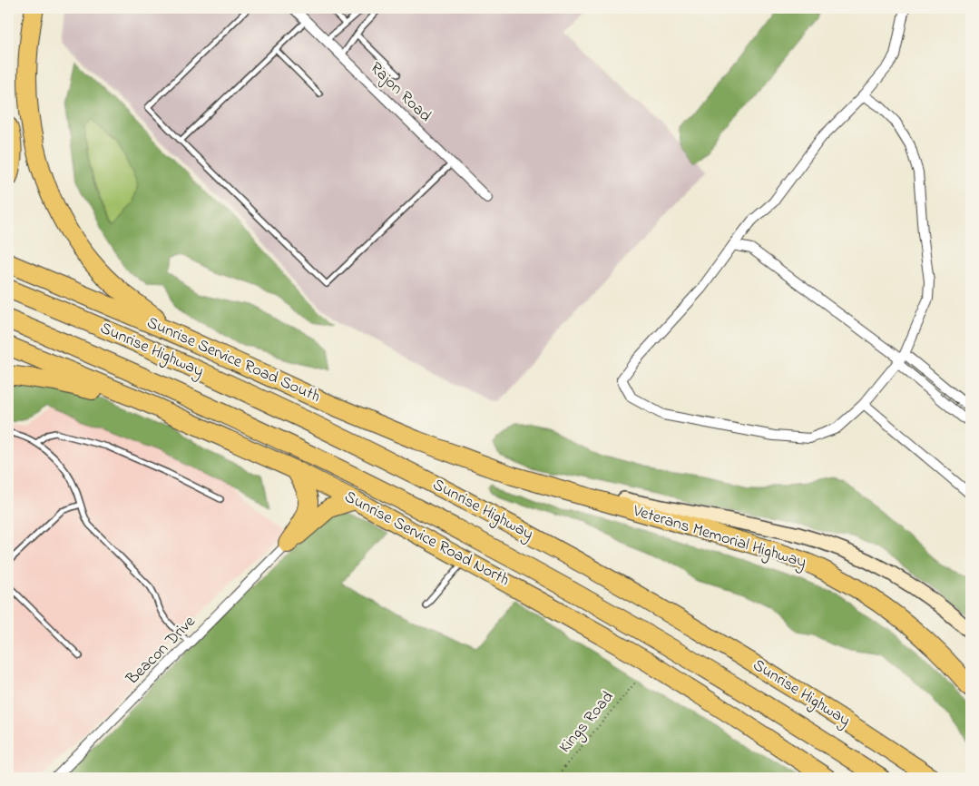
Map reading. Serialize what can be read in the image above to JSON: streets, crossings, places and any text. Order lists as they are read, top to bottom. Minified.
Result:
{"streets":{"highway":["Sunrise Highway","Sunrise Service Road South","Veterans Memorial Highway","Sunrise Service Road North"],"street":["Rajon Road","Beacon Drive"],"path":["Kings Road"]},"crossings":[["Sunrise Service Road South","Veterans Memorial Highway"]]}
